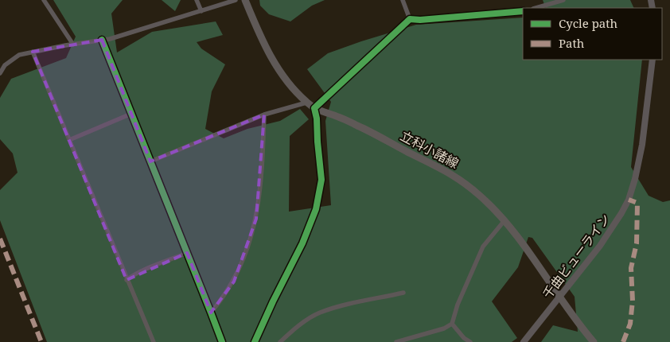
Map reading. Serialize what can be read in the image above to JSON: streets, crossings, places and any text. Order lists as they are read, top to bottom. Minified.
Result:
{"streets":{"main road":["立科小諸線"],"street":["千曲ビューライン"]},"crossings":[["立科小諸線","千曲ビューライン"]],"legend":["Cycle path","Path"]}
